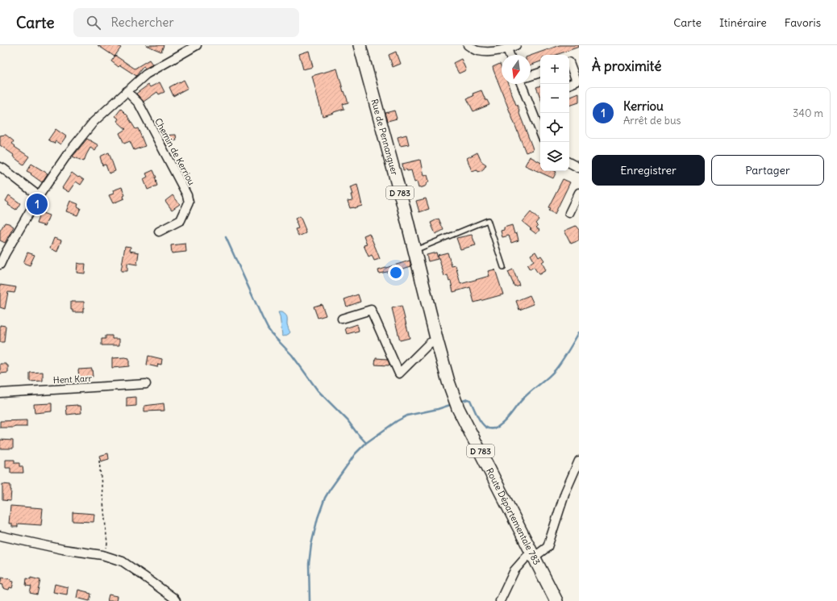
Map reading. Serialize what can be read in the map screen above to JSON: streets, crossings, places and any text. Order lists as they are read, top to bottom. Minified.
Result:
{"streets":{"main road":["Rue de Pennanguer","D 783","Route Départementale 783"],"street":["Chemin de Kerriou","Hent Karr"]},"crossings":[["Rue de Pennanguer","Route Départementale 783"]],"north":"bottom","page":{"header":"Carte","search":"Rechercher","nav":["Carte","Itinéraire","Favoris"],"heading":"À proximité","map_buttons":["+","−"],"list":[{"mark":"1","name":"Kerriou","note":"Arrêt de bus","value":"340 m"}],"buttons":["Enregistrer","Partager"],"pins":"1"}}
